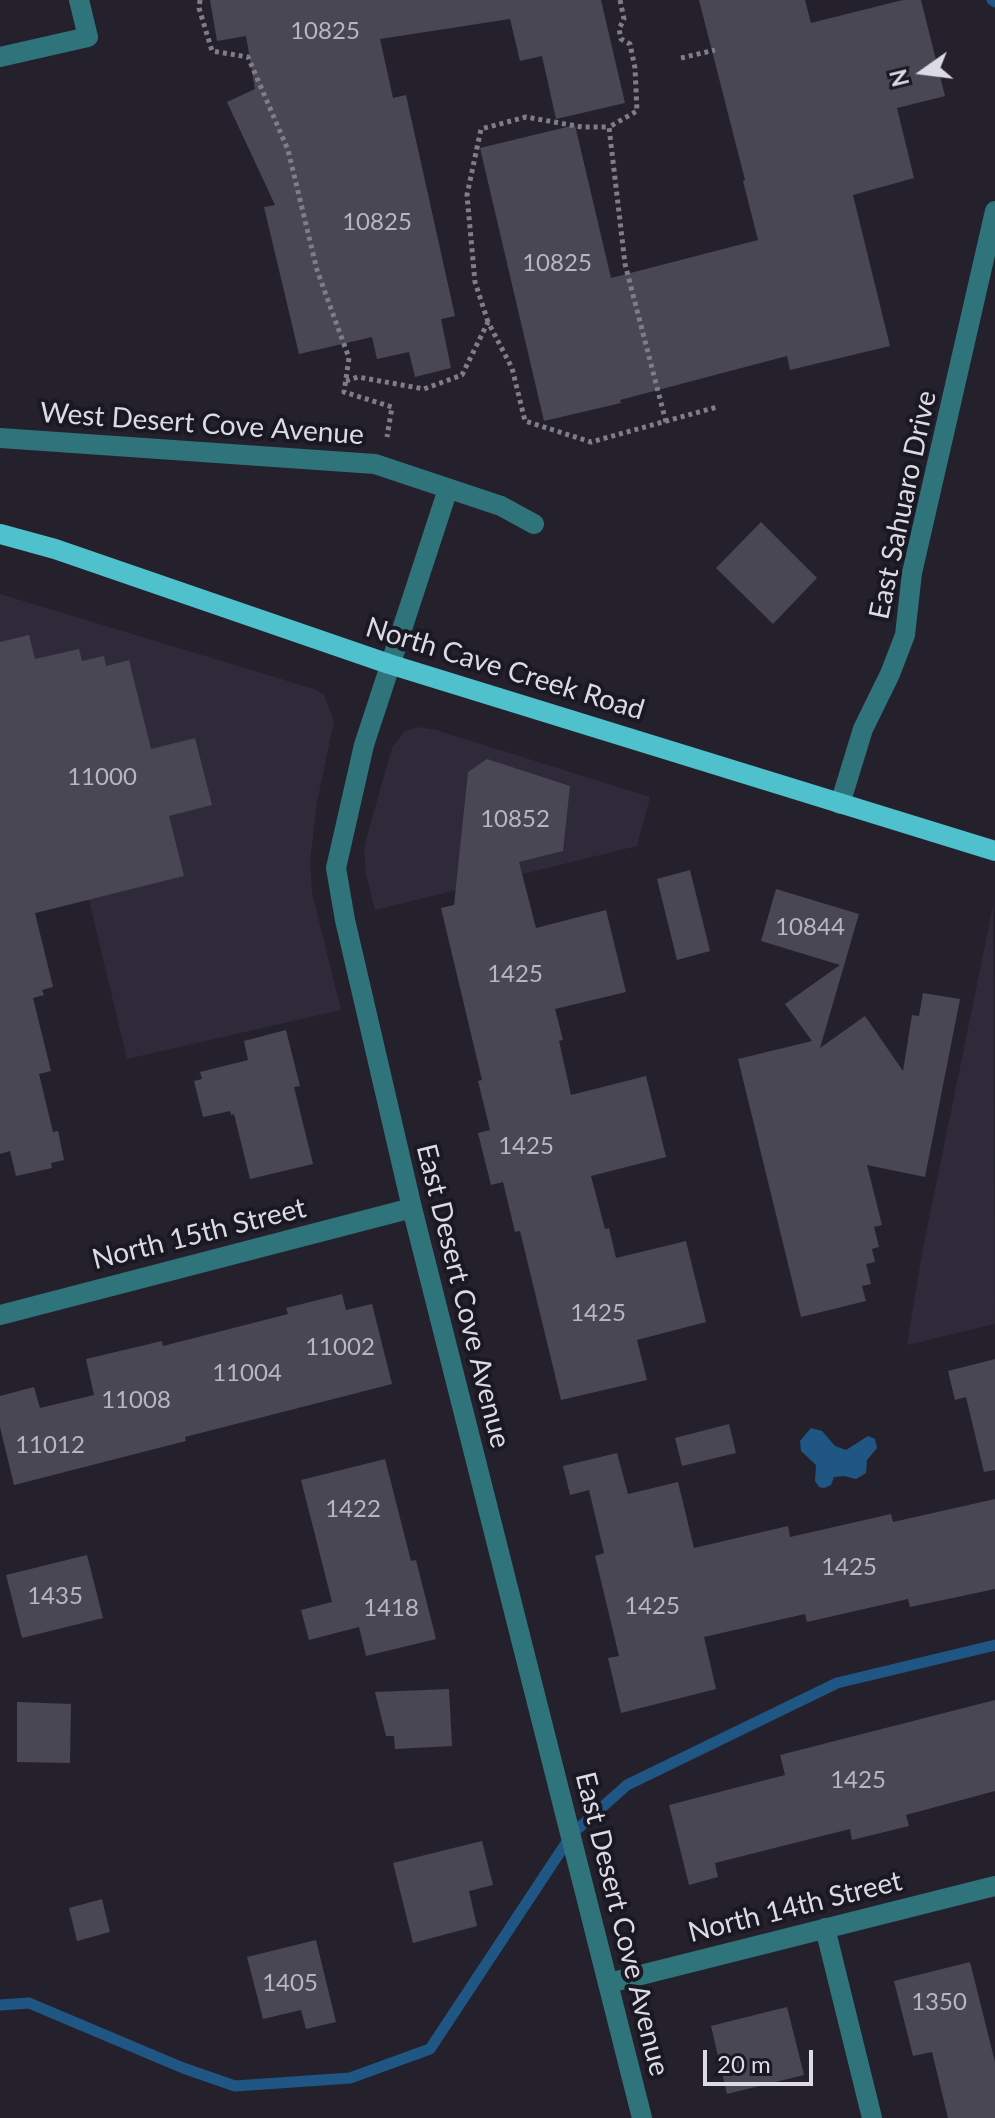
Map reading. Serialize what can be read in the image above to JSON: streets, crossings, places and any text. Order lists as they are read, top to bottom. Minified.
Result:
{"streets":{"main road":["North Cave Creek Road"],"street":["West Desert Cove Avenue","East Sahuaro Drive","North 15th Street","East Desert Cove Avenue","North 14th Street"]},"crossings":[["West Desert Cove Avenue","East Desert Cove Avenue"],["East Sahuaro Drive","North Cave Creek Road"],["North Cave Creek Road","East Desert Cove Avenue"],["North 15th Street","East Desert Cove Avenue"],["East Desert Cove Avenue","North 14th Street"]],"house_numbers":["10825","10825","10825","11000","10852","10844","1425","1425","1425","11002","11004","11008","11012","1422","1425","1435","1425","1418","1425","1405","1350"],"scale_bar":"20 m","north":"left"}
